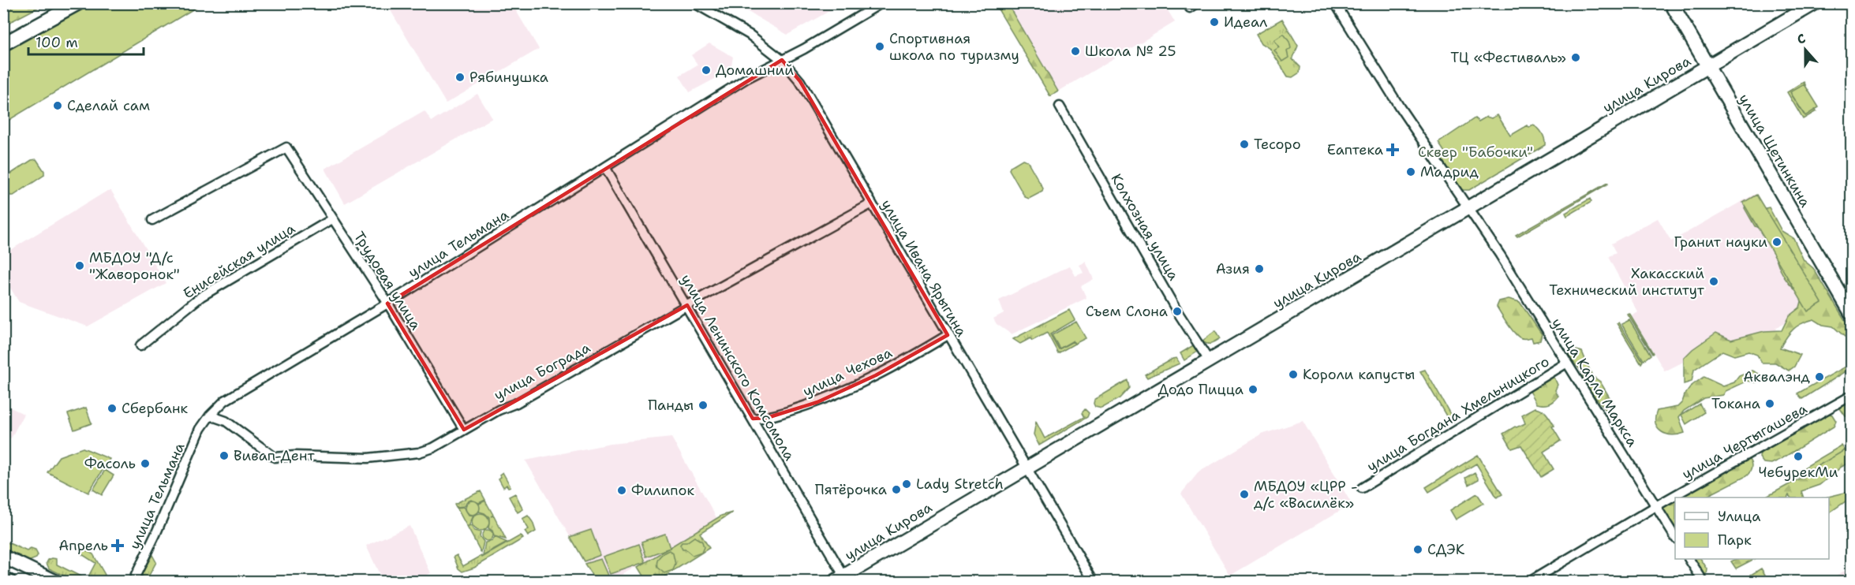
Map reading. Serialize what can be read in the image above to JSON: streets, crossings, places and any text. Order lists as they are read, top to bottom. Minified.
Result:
{"streets":{"main road":["улица Кирова","улица Щетинкина"],"street":["Колхозная улица","улица Тельмана","Енисейская улица","улица Ивана Ярыгина","Трудовая улица","улица Ленинского Комсомола","улица Бограда","улица Чехова","улица Карла Маркса","улица Богдана Хмельницкого","улица Чертыгашева"]},"crossings":[["улица Кирова","улица Щетинкина"],["улица Кирова","Колхозная улица"],["улица Кирова","улица Ивана Ярыгина"],["улица Кирова","улица Ленинского Комсомола"],["улица Кирова","улица Карла Маркса"],["улица Тельмана","улица Ивана Ярыгина"],["улица Тельмана","Трудовая улица"],["улица Тельмана","улица Ленинского Комсомола"],["улица Тельмана","улица Бограда"],["Енисейская улица","Трудовая улица"],["улица Ивана Ярыгина","улица Бограда"],["улица Ивана Ярыгина","улица Чехова"],["Трудовая улица","улица Бограда"],["улица Ленинского Комсомола","улица Бограда"],["улица Ленинского Комсомола","улица Чехова"],["улица Карла Маркса","улица Богдана Хмельницкого"],["улица Карла Маркса","улица Чертыгашева"]],"parks":["Сквер \"Бабочки\""],"places":{"other":["Идеал","Спортивная школа по туризму","Школа № 25","ТЦ «Фестиваль»","Домашний","Рябинушка","Сделай сам","Тесоро","Мадрид","Гранит науки","МБДОУ \"Д/с \"Жаворонок\"","Азия","Хакасский Технический институт","Съем Слона","Короли капусты","Аквалэнд","Додо Пицца","Токана","Панды","Сбербанк","Вивап-Дент","ЧебурекМи","Фасоль","Lady Stretch","Пятёрочка","Филипок","МБДОУ «ЦРР - д/с «Василёк»","СДЭК"],"health":["Еаптека","Апрель"]},"legend":["Улица","Парк"],"scale_bar":"100 m","north":"top"}
